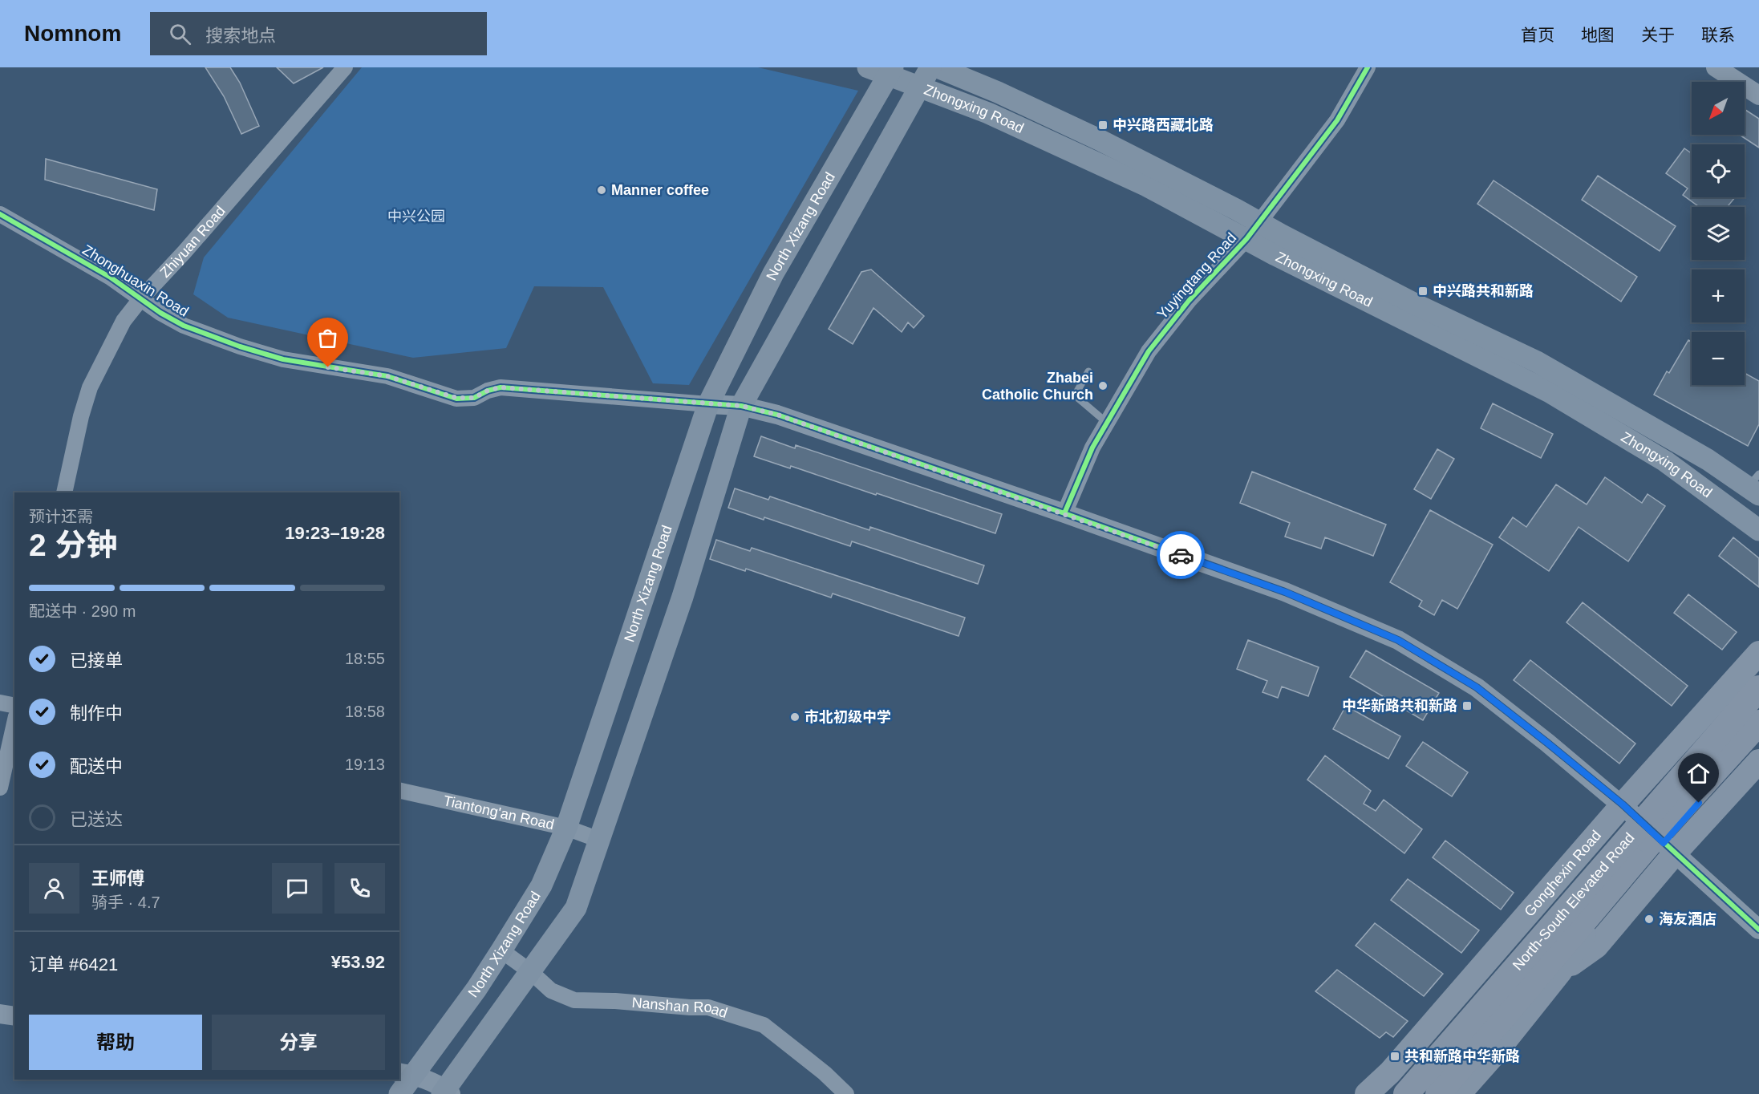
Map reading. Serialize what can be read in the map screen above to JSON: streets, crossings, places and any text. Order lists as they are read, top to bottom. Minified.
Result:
{"streets":{"highway":["North-South Elevated Road"],"main road":["Zhongxing Road","North Xizang Road","Gonghexin Road"],"street":["Zhiyuan Road","Yuyingtang Road","Zhonghuaxin Road","Tiantong'an Road","Nanshan Road"]},"crossings":[["Zhongxing Road","North Xizang Road"],["Zhongxing Road","Yuyingtang Road"],["North Xizang Road","Zhonghuaxin Road"],["North Xizang Road","Tiantong'an Road"],["North Xizang Road","Nanshan Road"],["Zhiyuan Road","Zhonghuaxin Road"],["Yuyingtang Road","Zhonghuaxin Road"],["Zhonghuaxin Road","Gonghexin Road"],["Zhonghuaxin Road","North-South Elevated Road"]],"parks":["中兴公园"],"places":{"transit":["中兴路西藏北路","中兴路共和新路","中华新路共和新路","共和新路中华新路"],"other":["Manner coffee","Zhabei Catholic Church","市北初级中学","海友酒店"]},"north":"bottom left","page":{"header":"Nomnom","search":"搜索地点","nav":["首页","地图","关于","联系"],"map_buttons":["+","−"],"heading":["2 分钟","预计还需","19:23–19:28"],"panel":["王师傅","骑手 · 4.7","订单 #6421","¥53.92"],"bar":"配送中 · 290 m","list":[["已接单","18:55"],["制作中","18:58"],["配送中","19:13"],"已送达"],"buttons":["帮助","分享"]}}
